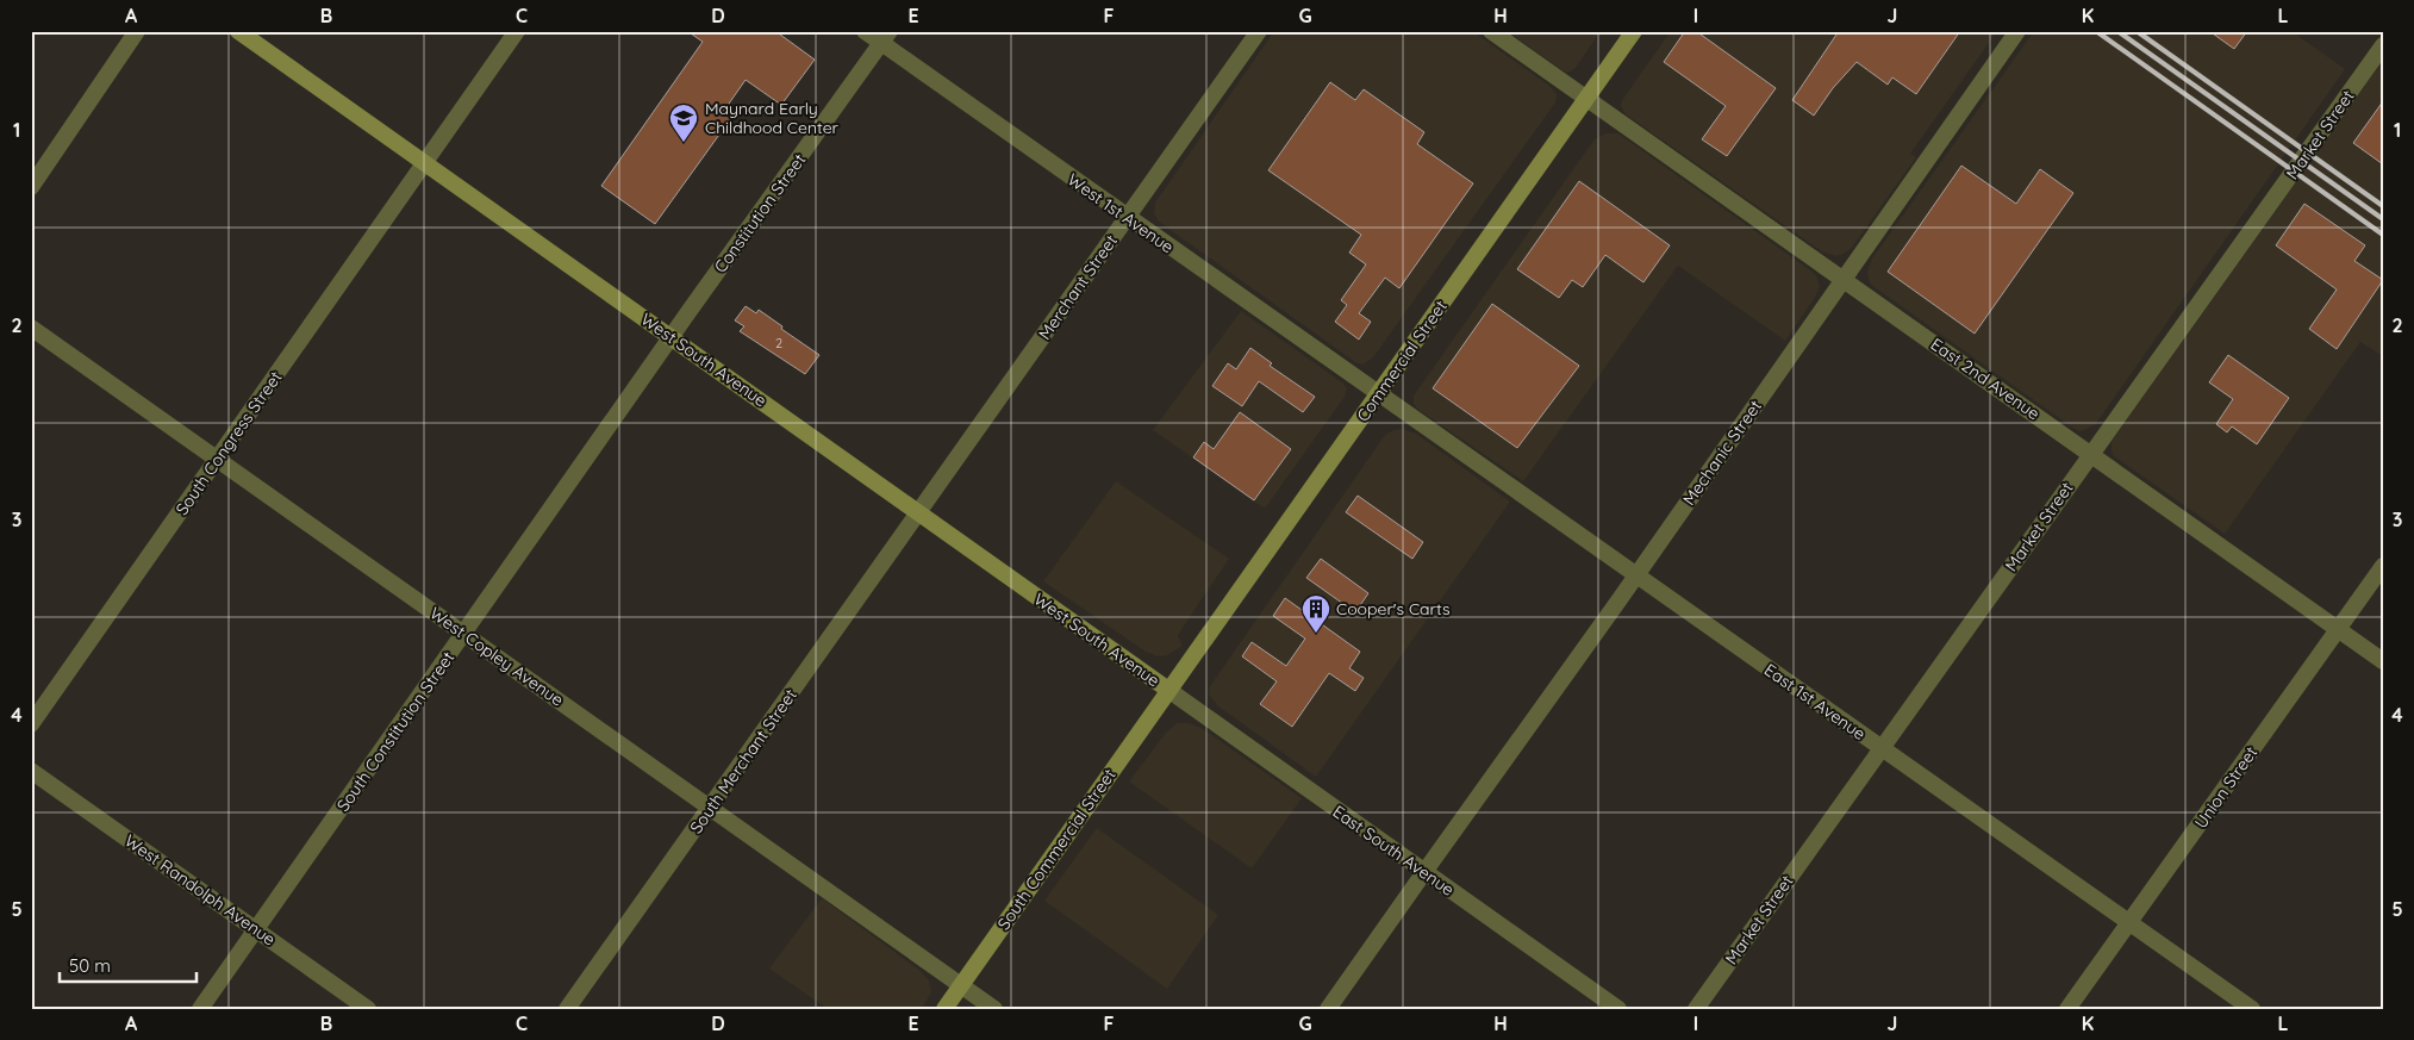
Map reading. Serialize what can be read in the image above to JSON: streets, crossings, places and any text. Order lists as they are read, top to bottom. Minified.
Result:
{"streets":{"main road":["West South Avenue","Commercial Street","South Commercial Street"],"street":["Market Street","Constitution Street","West 1st Avenue","Merchant Street","East 2nd Avenue","South Congress Street","Mechanic Street","West Copley Avenue","East 1st Avenue","South Constitution Street","South Merchant Street","Union Street","East South Avenue","West Randolph Avenue"]},"crossings":[["Market Street","East 2nd Avenue"],["Market Street","East 1st Avenue"],["Constitution Street","West 1st Avenue"],["Constitution Street","West South Avenue"],["Constitution Street","South Constitution Street"],["West 1st Avenue","Merchant Street"],["West 1st Avenue","Commercial Street"],["West 1st Avenue","East 1st Avenue"],["Merchant Street","West South Avenue"],["Merchant Street","South Merchant Street"],["West South Avenue","Commercial Street"],["West South Avenue","South Congress Street"],["West South Avenue","South Constitution Street"],["West South Avenue","South Merchant Street"],["West South Avenue","South Commercial Street"],["West South Avenue","East South Avenue"],["Commercial Street","East 2nd Avenue"],["Commercial Street","East 1st Avenue"],["Commercial Street","South Commercial Street"],["Commercial Street","East South Avenue"],["East 2nd Avenue","Mechanic Street"],["East 2nd Avenue","Union Street"],["South Congress Street","West Copley Avenue"],["Mechanic Street","East 1st Avenue"],["Mechanic Street","East South Avenue"],["West Copley Avenue","South Constitution Street"],["West Copley Avenue","South Merchant Street"],["West Copley Avenue","South Commercial Street"],["East 1st Avenue","Union Street"],["South Constitution Street","West Randolph Avenue"],["South Commercial Street","East South Avenue"]],"places":{"school or university":["Maynard Early Childhood Center"],"building":["Cooper's Carts"]},"house_numbers":["2"],"scale_bar":"50 m","grid":{"columns":["A","B","C","D","E","F","G","H","I","J","K","L"],"rows":["1","2","3","4","5"]}}
